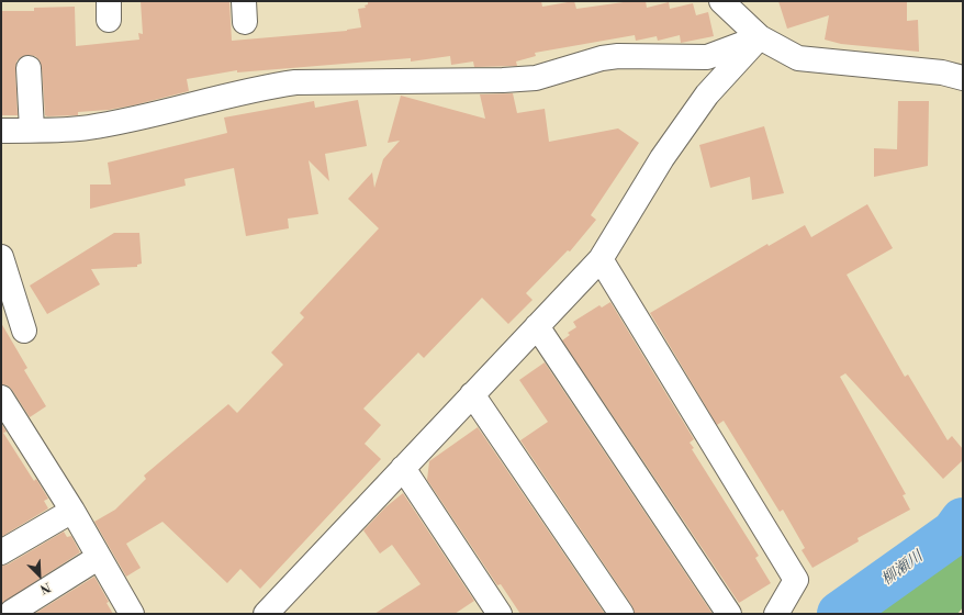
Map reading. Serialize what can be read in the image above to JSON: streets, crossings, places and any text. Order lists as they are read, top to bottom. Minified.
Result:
{"water":["柳瀬川"],"north":"bottom right"}
